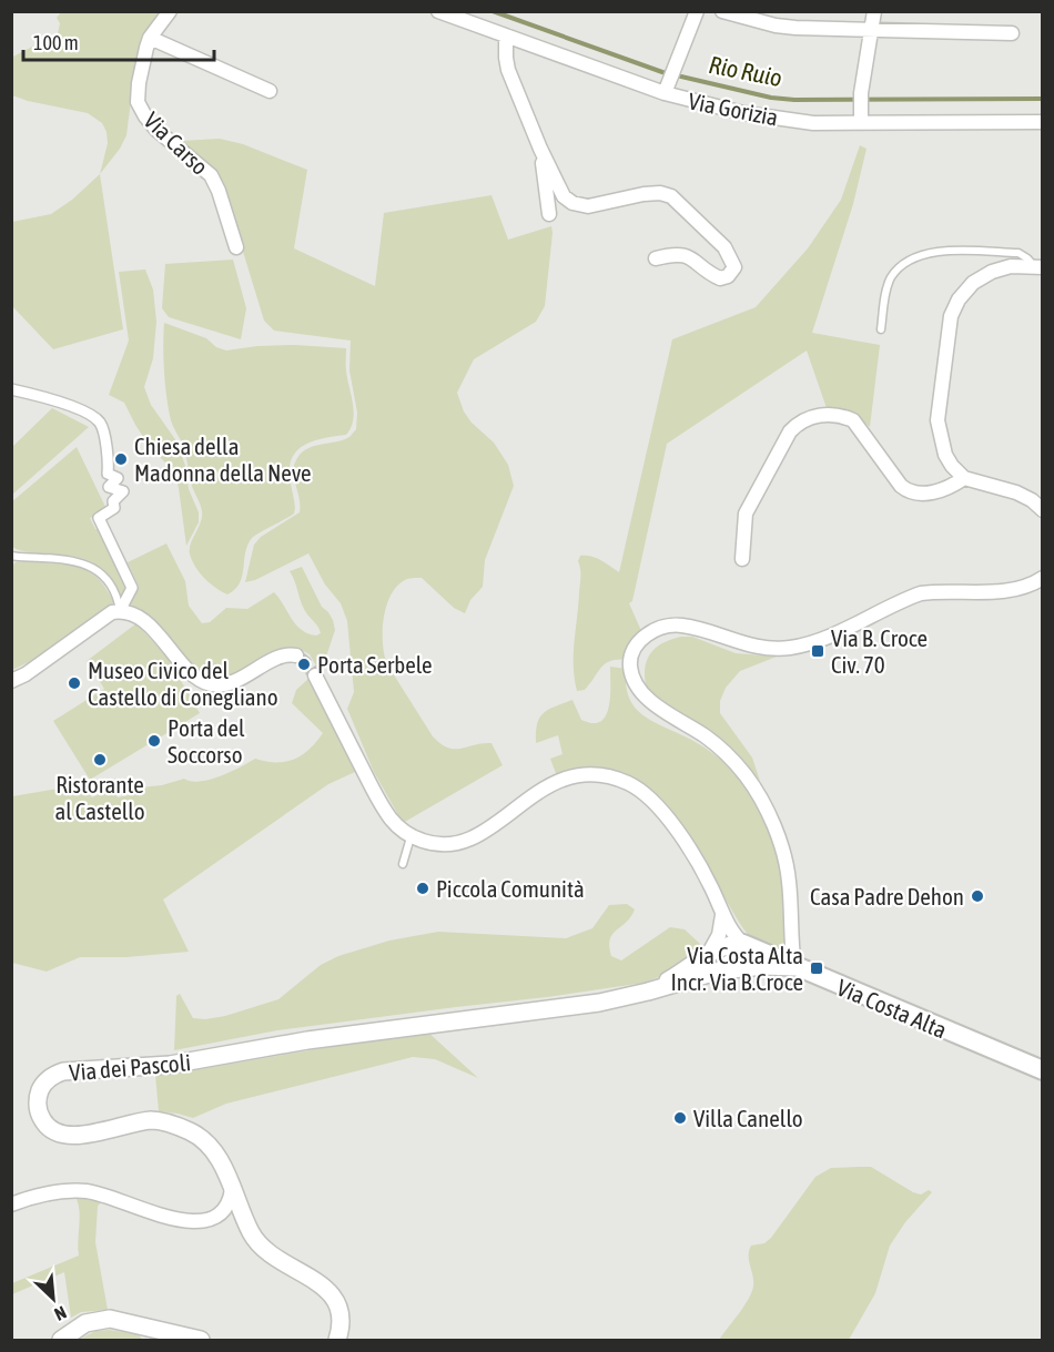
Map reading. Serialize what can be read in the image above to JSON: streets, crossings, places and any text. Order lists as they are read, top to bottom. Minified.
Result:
{"streets":{"main road":["Via Costa Alta"],"street":["Via Gorizia","Via Carso","Via dei Pascoli"]},"crossings":[["Via Costa Alta","Via dei Pascoli"]],"water":["Rio Ruio"],"places":{"other":["Chiesa della Madonna della Neve","Porta Serbele","Museo Civico del Castello di Conegliano","Porta del Soccorso","Ristorante al Castello","Piccola Comunità","Casa Padre Dehon","Villa Canello"],"transit":["Via B. Croce Civ. 70","Via Costa Alta Incr. Via B.Croce"]},"scale_bar":"100 m","north":"bottom right"}
